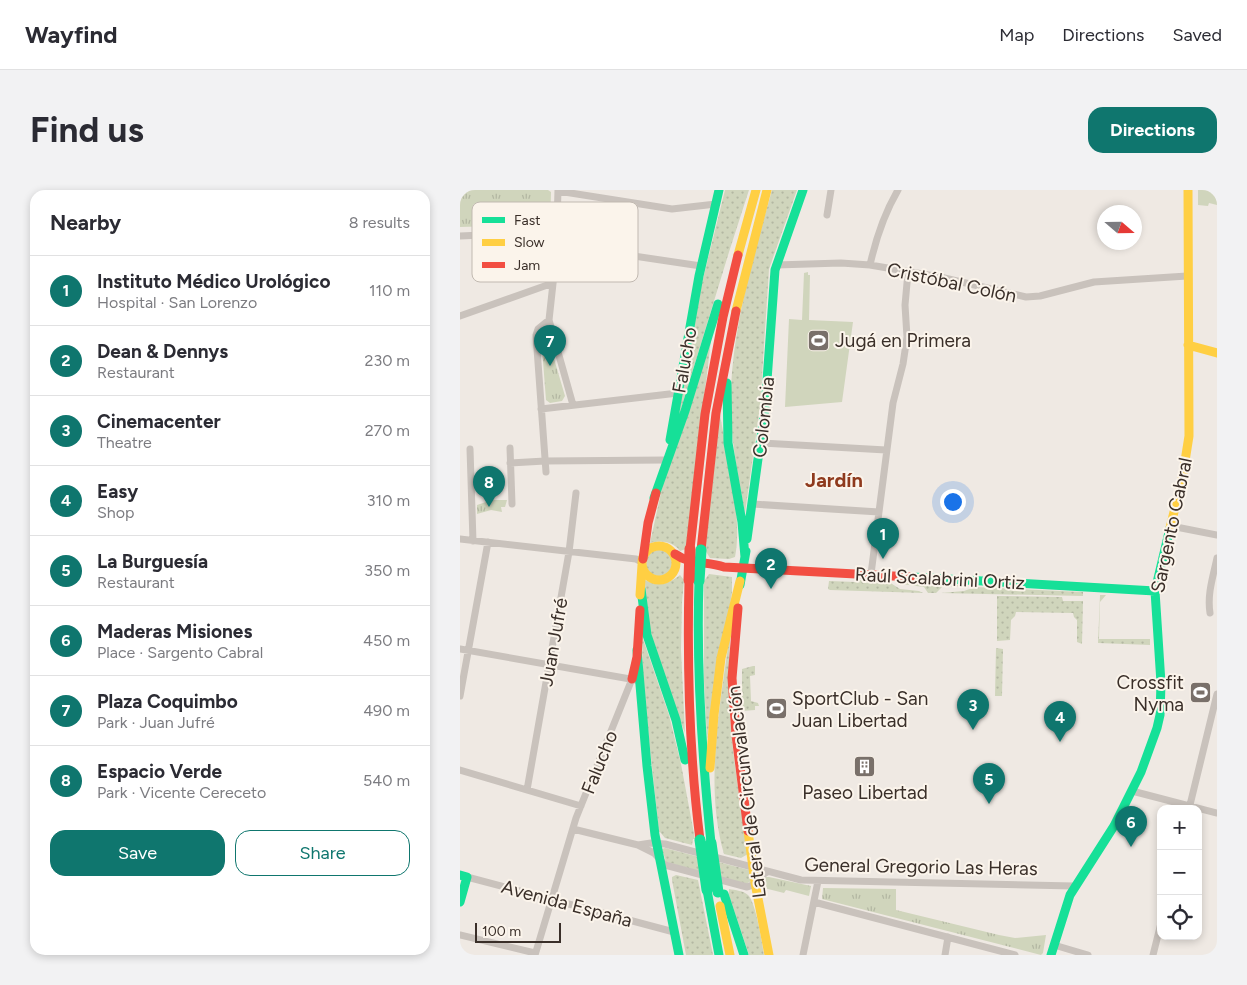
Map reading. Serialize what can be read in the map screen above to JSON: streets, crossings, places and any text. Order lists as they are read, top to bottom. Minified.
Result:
{"streets":{"main road":["Falucho","Colombia","Sargento Cabral","Raúl Scalabrini Ortiz","Lateral de Circunvalación"],"street":["Cristóbal Colón","Juan Jufré","General Gregorio Las Heras","Avenida España"]},"crossings":[["Cristóbal Colón","Colombia"],["Cristóbal Colón","Sargento Cabral"],["Falucho","Raúl Scalabrini Ortiz"],["Falucho","General Gregorio Las Heras"],["Falucho","Avenida España"],["Colombia","Raúl Scalabrini Ortiz"],["Colombia","Lateral de Circunvalación"],["Sargento Cabral","Raúl Scalabrini Ortiz"],["Sargento Cabral","General Gregorio Las Heras"],["Raúl Scalabrini Ortiz","Lateral de Circunvalación"],["Lateral de Circunvalación","General Gregorio Las Heras"]],"districts":["Jardín"],"places":{"sports":["Jugá en Primera","Crossfit Nyma","SportClub - San Juan Libertad"],"building":["Paseo Libertad"]},"legend":["Fast","Slow","Jam"],"scale_bar":"100 m","north":"right","page":{"header":"Wayfind","nav":["Map","Directions","Saved"],"buttons":["Directions",["Save","Share"]],"title":"Find us","heading":["Nearby","8 results"],"list":[{"mark":"1","name":"Instituto Médico Urológico","note":"Hospital · San Lorenzo","value":"110 m"},{"mark":"2","name":"Dean & Dennys","note":"Restaurant","value":"230 m"},{"mark":"3","name":"Cinemacenter","note":"Theatre","value":"270 m"},{"mark":"4","name":"Easy","note":"Shop","value":"310 m"},{"mark":"5","name":"La Burguesía","note":"Restaurant","value":"350 m"},{"mark":"6","name":"Maderas Misiones","note":"Place · Sargento Cabral","value":"450 m"},{"mark":"7","name":"Plaza Coquimbo","note":"Park · Juan Jufré","value":"490 m"},{"mark":"8","name":"Espacio Verde","note":"Park · Vicente Cereceto","value":"540 m"}],"pins":["7","8","1","2","3","4","5","6"],"map_buttons":["+","−"],"scale":"100 m"}}
